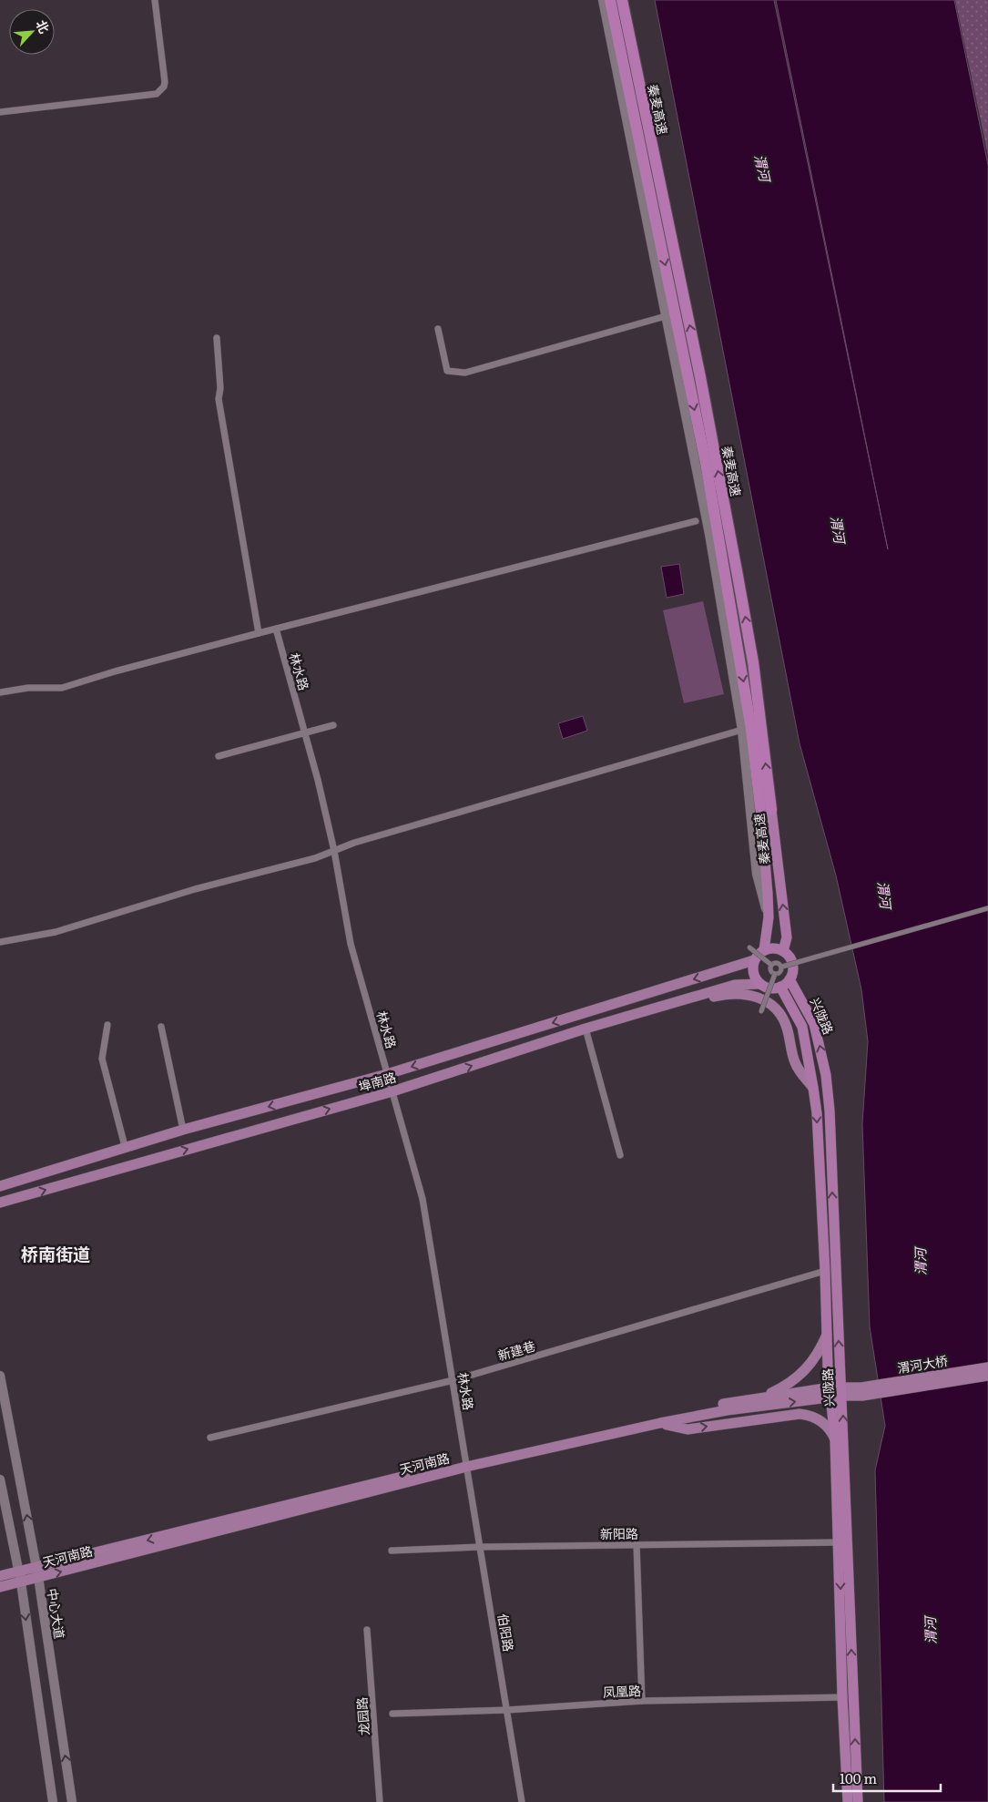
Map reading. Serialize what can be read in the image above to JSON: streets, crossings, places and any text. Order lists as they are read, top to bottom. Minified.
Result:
{"streets":{"highway":["秦麦高速","兴陇路"],"main road":["埠南路","渭河大桥","天河南路","中心大道"],"street":["林水路","新建巷","新阳路","伯阳路","凤凰路","龙园路"]},"crossings":[["林水路","埠南路"],["林水路","新建巷"],["林水路","天河南路"],["林水路","伯阳路"],["兴陇路","新建巷"],["兴陇路","天河南路"],["兴陇路","新阳路"],["兴陇路","凤凰路"],["渭河大桥","天河南路"],["天河南路","中心大道"],["天河南路","伯阳路"],["新阳路","伯阳路"],["伯阳路","凤凰路"]],"districts":["桥南街道"],"water":["渭河"],"scale_bar":"100 m","north":"top right"}
